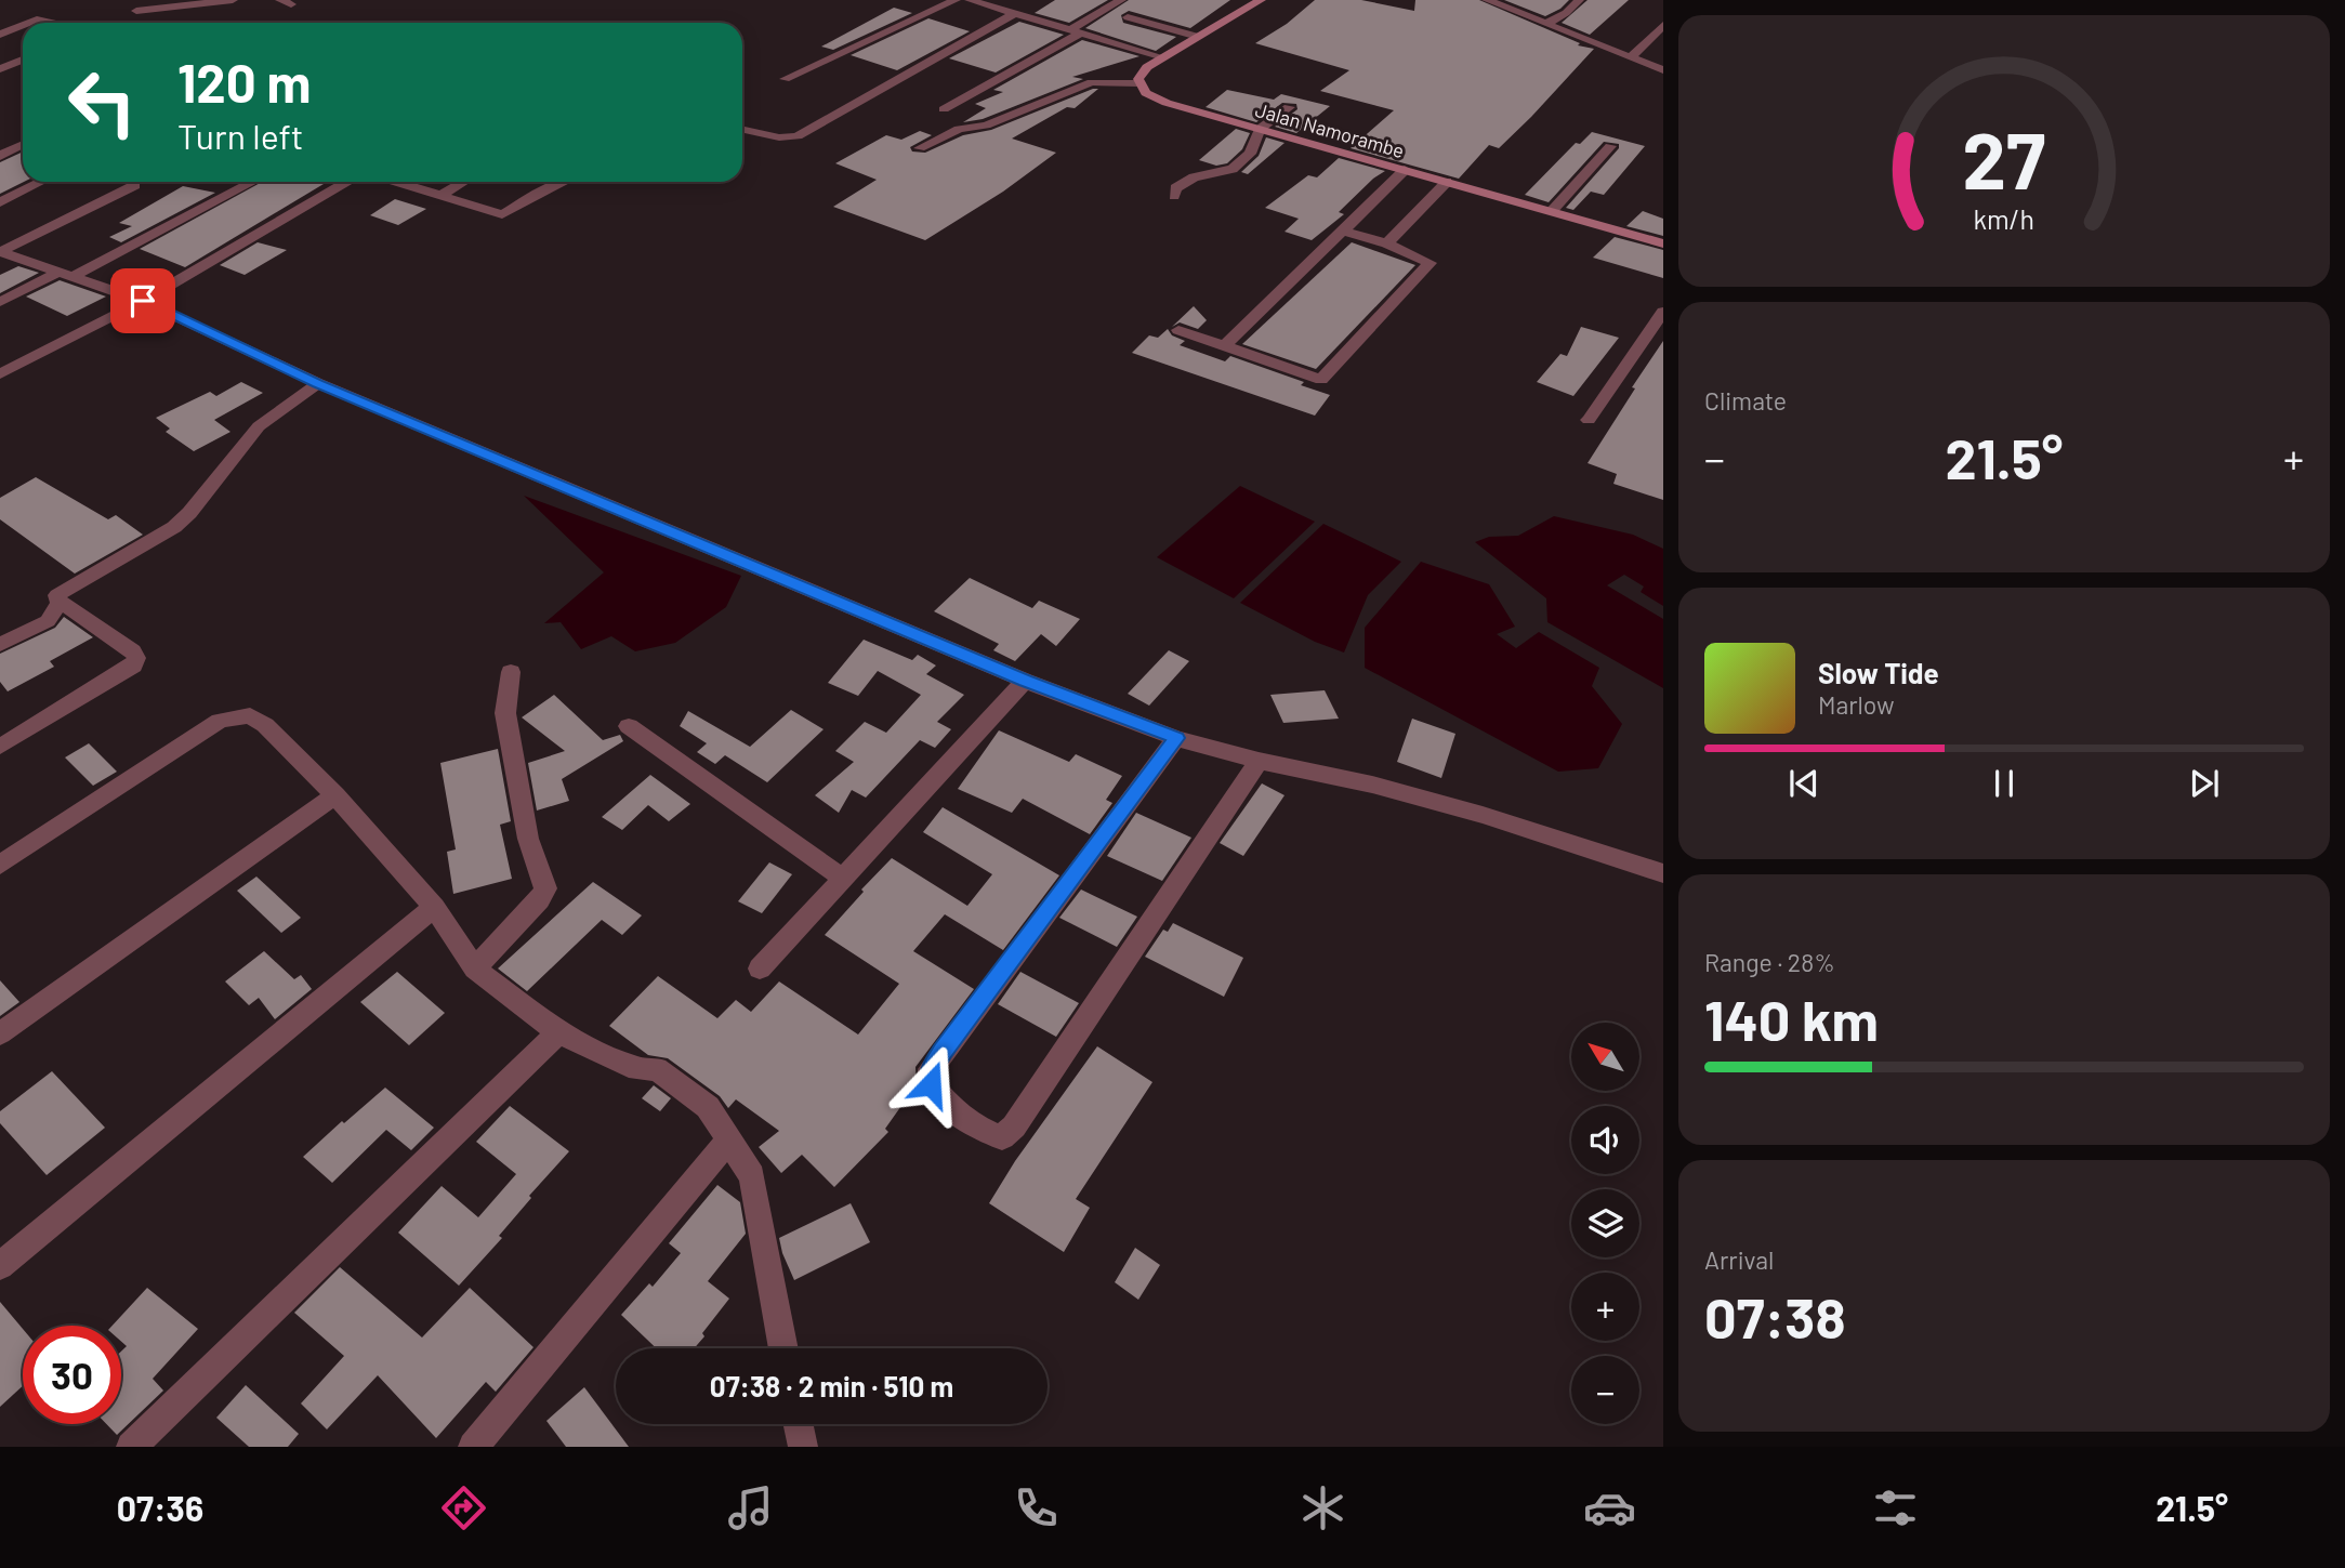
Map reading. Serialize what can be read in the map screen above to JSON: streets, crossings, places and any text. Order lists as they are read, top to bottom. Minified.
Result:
{"streets":{"main road":["Jalan Namorambe"]},"north":"top left","page":{"turn":["120 m","Turn left"],"tile":["Climate",["Range · 28%","140 km"],["Arrival","07:38"]],"heat":["−","21.5°","+"],"song":["Slow Tide","Marlow"],"map_buttons":["+","−"],"limit":"30","trip":"07:38 · 2 min · 510 m","tabs":["07:36","21.5°"],"gauge":["27","km/h"]}}
